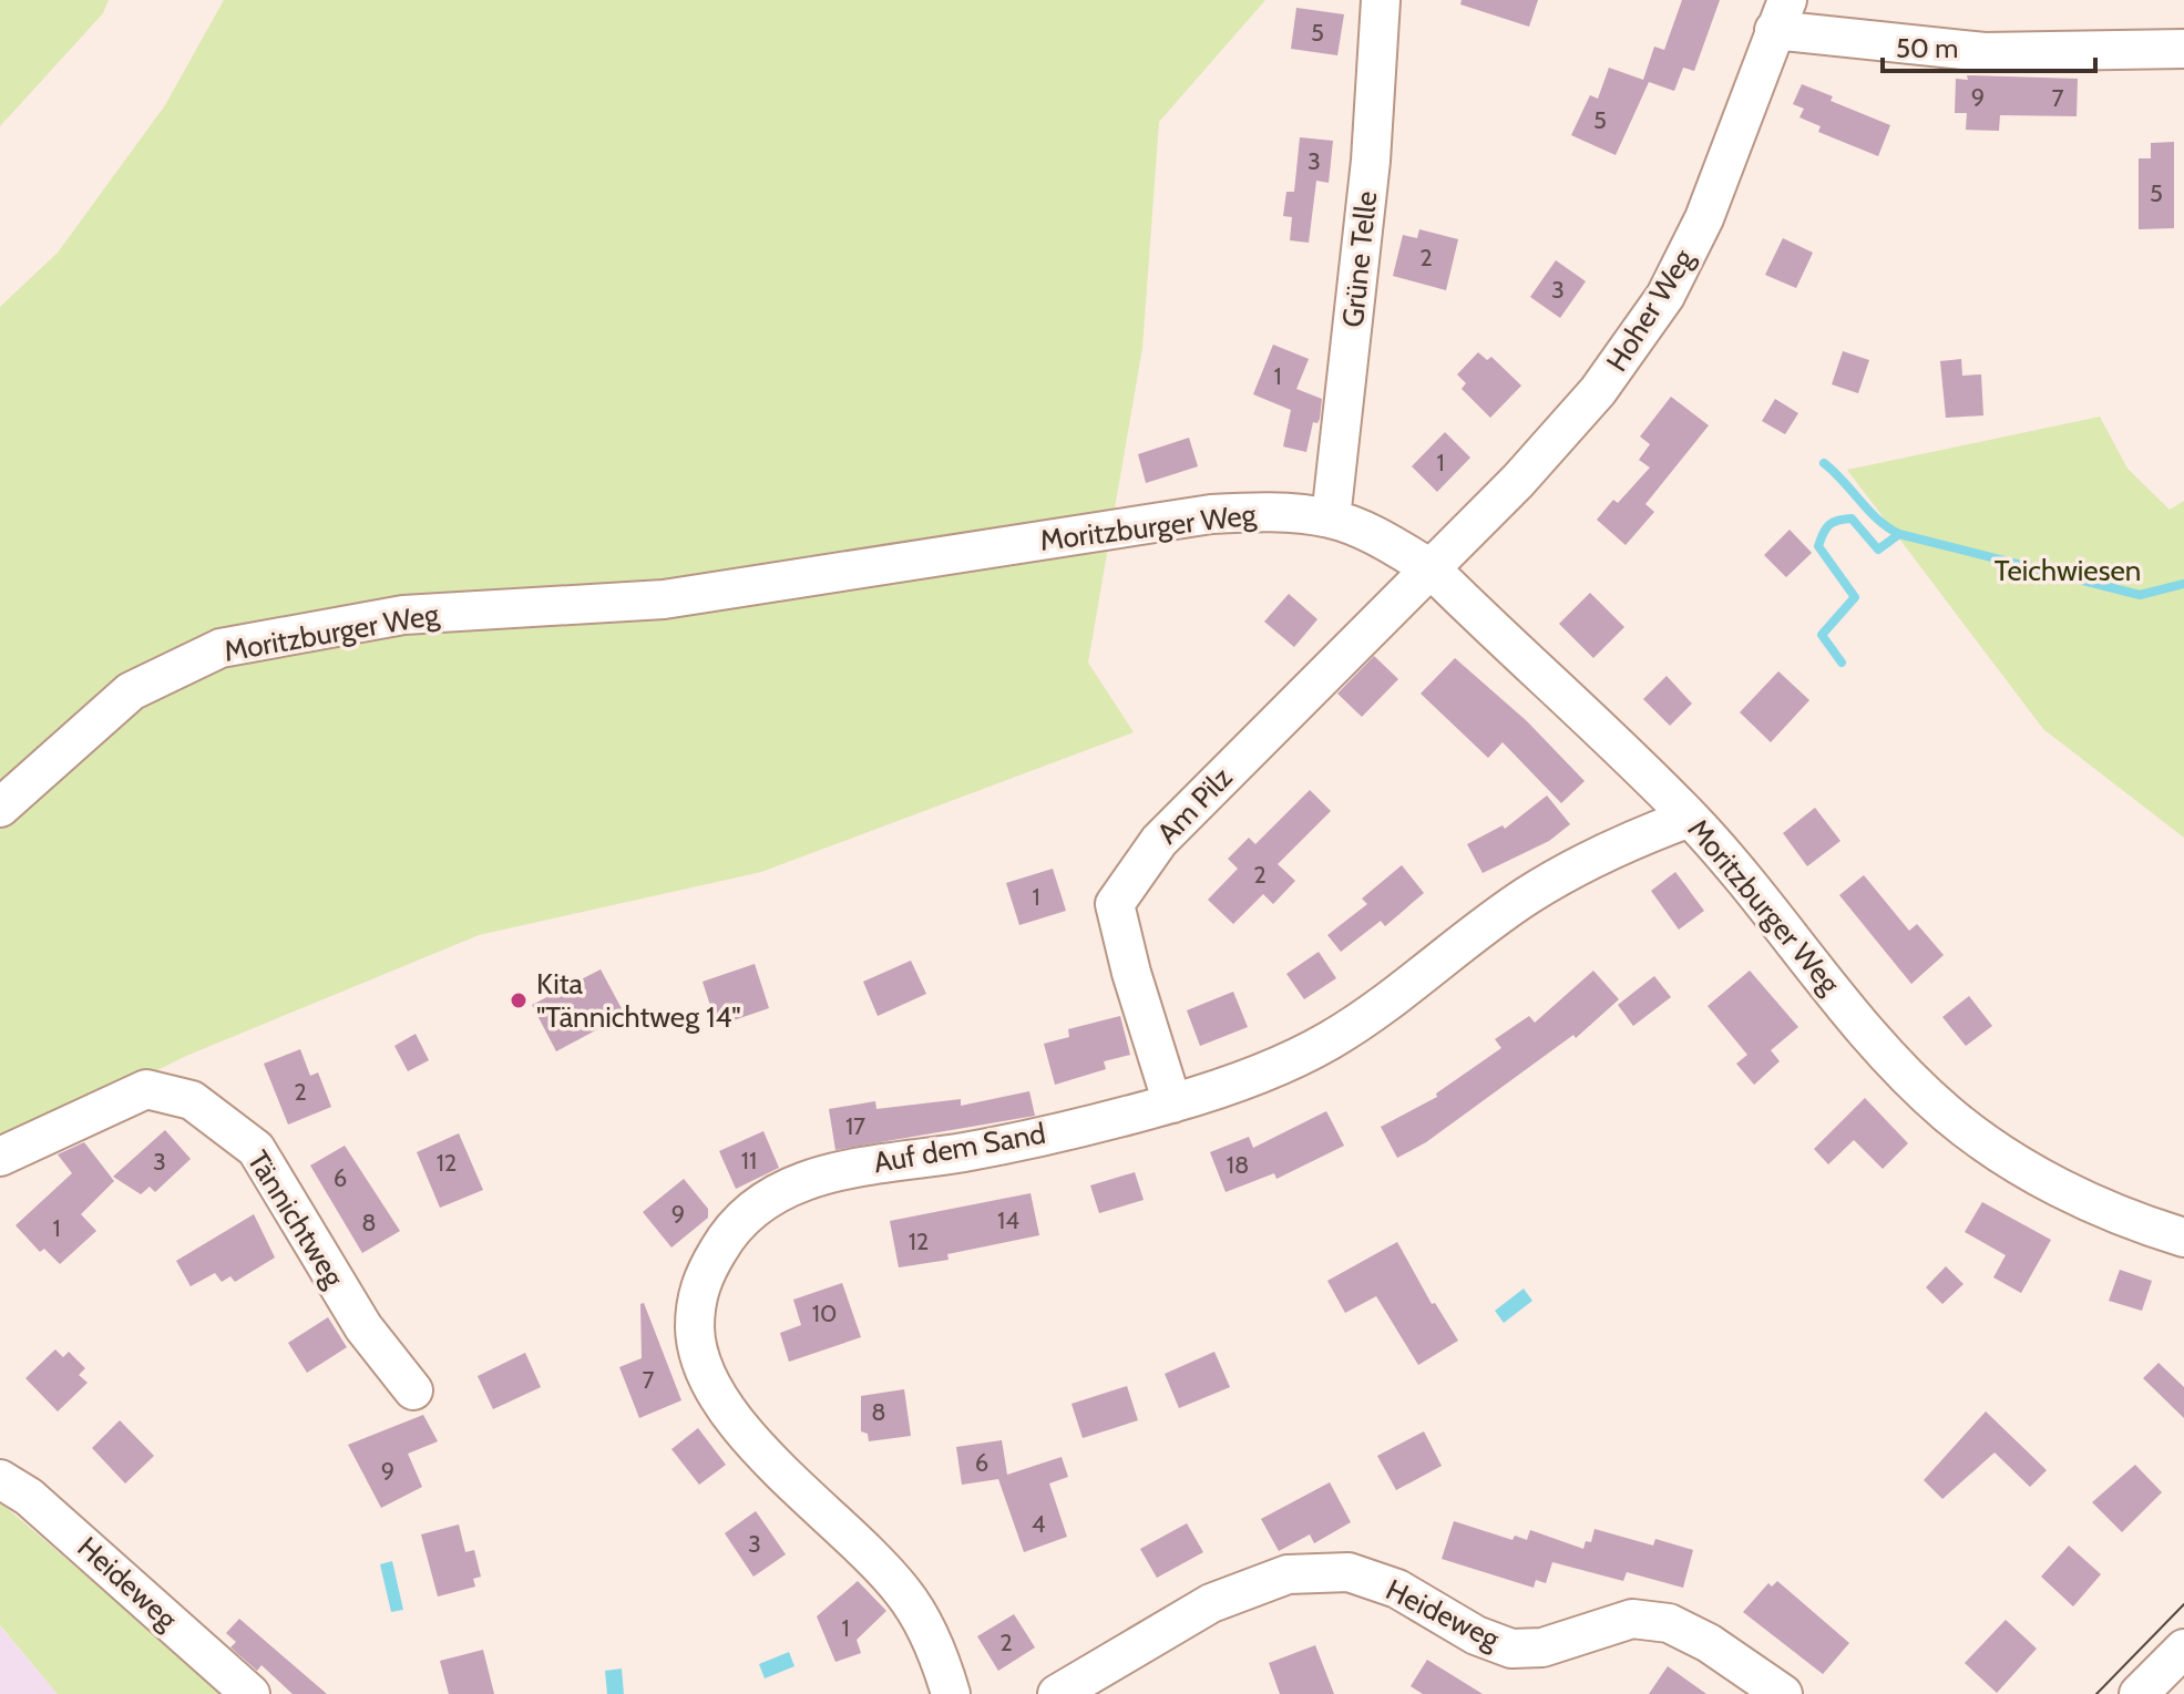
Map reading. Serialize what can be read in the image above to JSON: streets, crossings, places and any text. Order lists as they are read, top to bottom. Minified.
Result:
{"streets":{"street":["Grüne Telle","Hoher Weg","Moritzburger Weg","Am Pilz","Auf dem Sand","Tännichtweg","Heideweg"]},"crossings":[["Grüne Telle","Moritzburger Weg"],["Hoher Weg","Moritzburger Weg"],["Hoher Weg","Am Pilz"],["Moritzburger Weg","Am Pilz"],["Moritzburger Weg","Auf dem Sand"],["Am Pilz","Auf dem Sand"]],"parks":["Teichwiesen"],"places":["Kita \"Tännichtweg 14\""],"house_numbers":["5","9","7","5","3","5","2","3","1","1","2","1","2","17","11","3","12","18","6","9","14","8","1","12","10","7","8","6","9","4","3","1","2"],"scale_bar":"50 m"}
